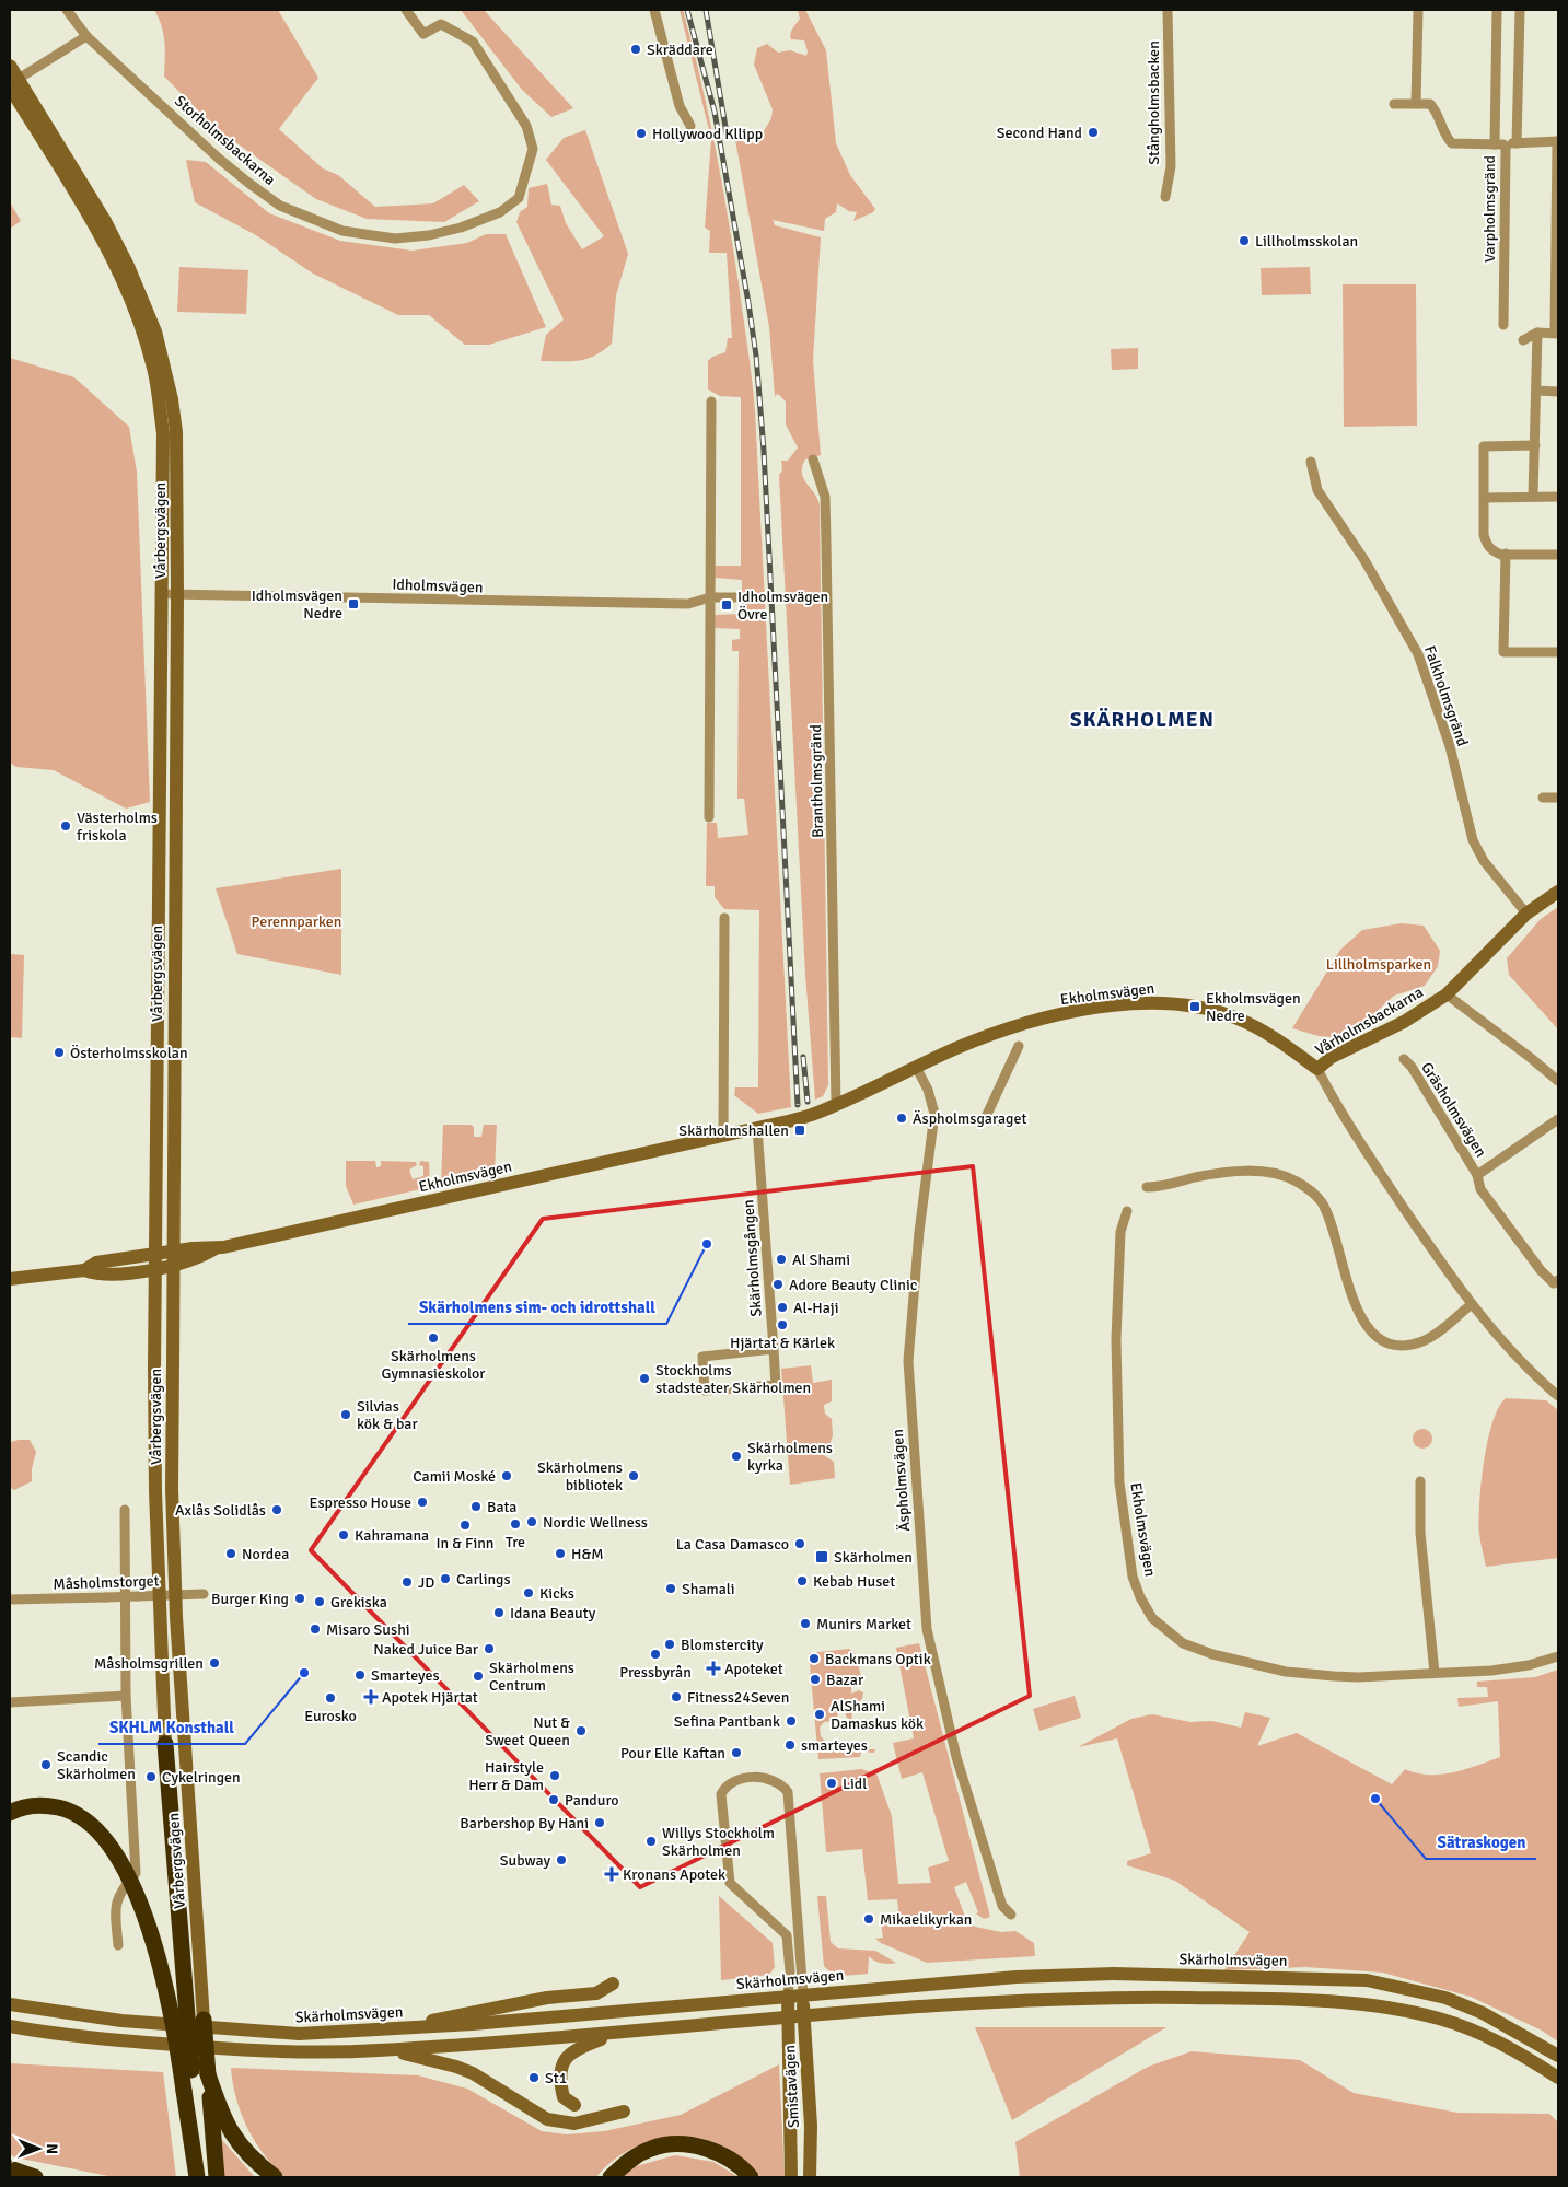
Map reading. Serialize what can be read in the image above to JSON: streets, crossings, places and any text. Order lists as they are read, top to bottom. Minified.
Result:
{"streets":{"main road":["Vårbergsvägen","Ekholmsvägen","Vårholmsbackarna","Skärholmsvägen","Smistavägen"],"street":["Stångholmsbacken","Storholmsbackarna","Varpholmsgränd","Idholmsvägen","Falkholmsgränd","Brantholmsgränd","Gräsholmsvägen","Skärholmsgången","Äspholmsvägen","Måsholmstorget"]},"crossings":[["Vårbergsvägen","Idholmsvägen"],["Vårbergsvägen","Ekholmsvägen"],["Falkholmsgränd","Vårholmsbackarna"],["Brantholmsgränd","Ekholmsvägen"],["Ekholmsvägen","Vårholmsbackarna"],["Ekholmsvägen","Skärholmsgången"],["Ekholmsvägen","Äspholmsvägen"],["Skärholmsvägen","Smistavägen"]],"districts":["SKÄRHOLMEN"],"parks":["Perennparken","Lillholmsparken"],"places":{"other":["Skräddare","Second Hand","Hollywood Kllipp","Lillholmsskolan","Västerholms friskola","Österholmsskolan","Äspholmsgaraget","Skärholmens sim- och idrottshall","Al Shami","Adore Beauty Clinic","Al-Haji","Hjärtat & Kärlek","Skärholmens Gymnasieskolor","Stockholms stadsteater Skärholmen","Silvias kök & bar","Skärholmens kyrka","Camii Moské","Skärholmens bibliotek","Espresso House","Bata","Axlås Solidlås","Nordic Wellness","Tre","In & Finn","Kahramana","La Casa Damasco","Nordea","H&M","Carlings","Kebab Huset","JD","Shamali","Kicks","Burger King","Grekiska","Idana Beauty","Munirs Market","Misaro Sushi","Blomstercity","Naked Juice Bar","Pressbyrån","Backmans Optik","Måsholmsgrillen","SKHLM Konsthall","Smarteyes","Skärholmens Centrum","Bazar","Fitness24Seven","Eurosko","AlShami Damaskus kök","Sefina Pantbank","Nut & Sweet Queen","smarteyes","Pour Elle Kaftan","Scandic Skärholmen","Hairstyle Herr & Dam","Cykelringen","Lidl","Sätraskogen","Panduro","Barbershop By Hani","Willys Stockholm Skärholmen","Subway","Mikaelikyrkan","St1"],"transit":["Idholmsvägen Nedre","Idholmsvägen Övre","Ekholmsvägen Nedre","Skärholmshallen","Skärholmen"],"health":["Apoteket","Apotek Hjärtat","Kronans Apotek"]},"north":"right"}
